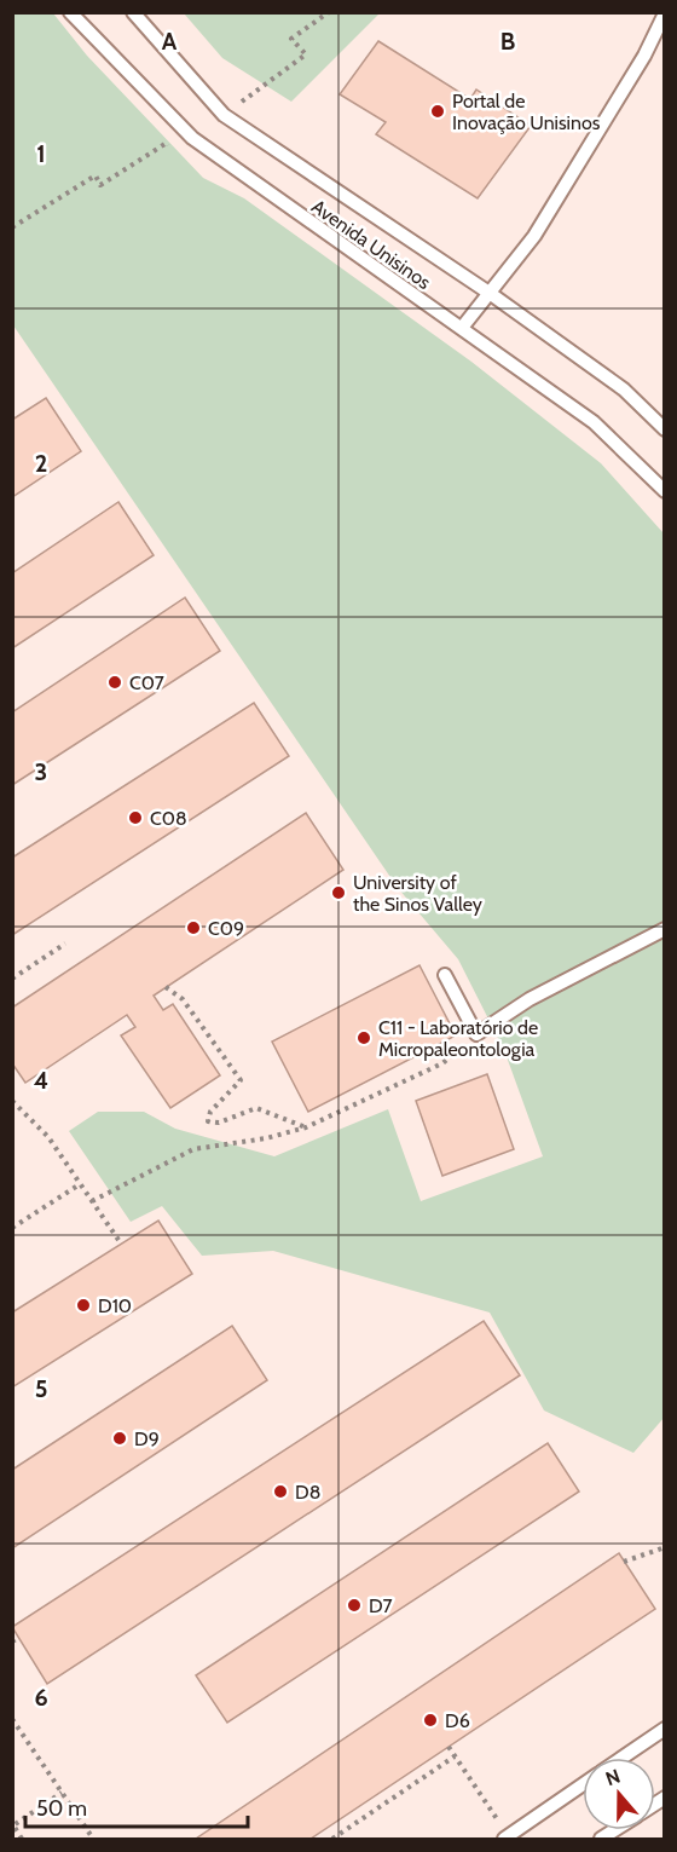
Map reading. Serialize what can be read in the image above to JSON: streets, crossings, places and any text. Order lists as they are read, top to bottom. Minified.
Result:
{"streets":{"lane":["Avenida Unisinos"]},"places":["Portal de Inovação Unisinos","C07","C08","University of the Sinos Valley","C09","C11 - Laboratório de Micropaleontologia","D10","D9","D8","D7","D6"],"scale_bar":"50 m","north":"top","grid":{"columns":["A","B"],"rows":["1","2","3","4","5","6"]}}
